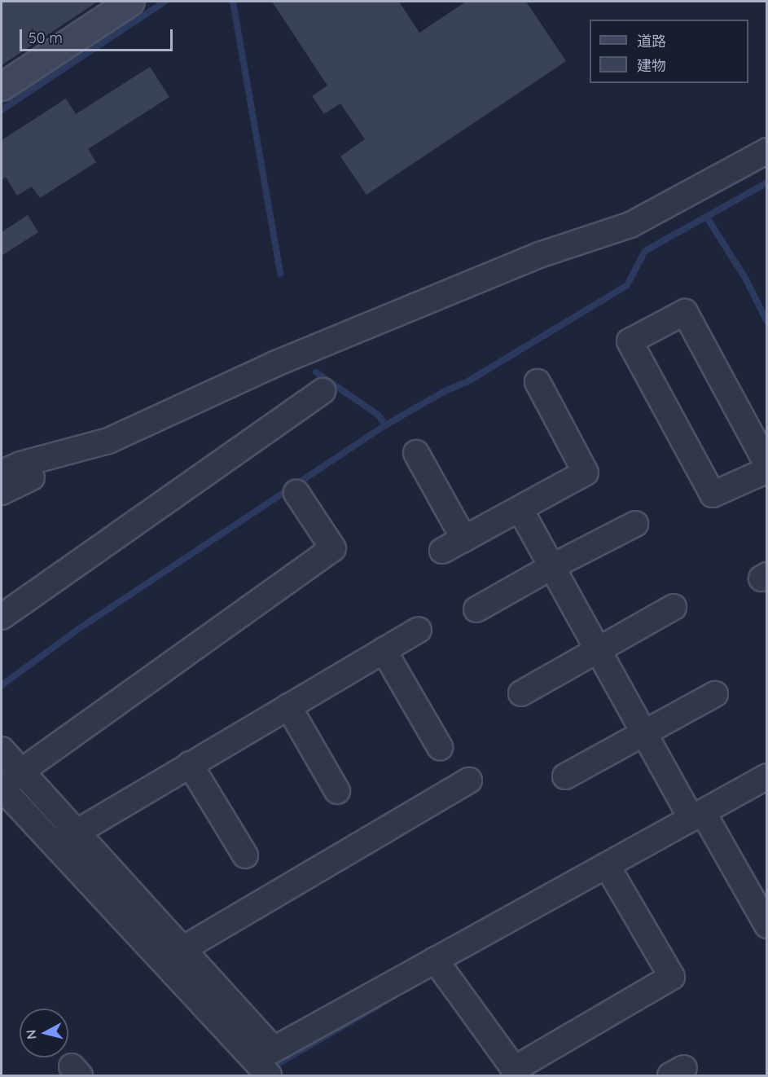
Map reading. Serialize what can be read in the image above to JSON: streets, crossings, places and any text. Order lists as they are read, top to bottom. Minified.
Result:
{"legend":["道路","建物"],"scale_bar":"50 m","north":"left"}
